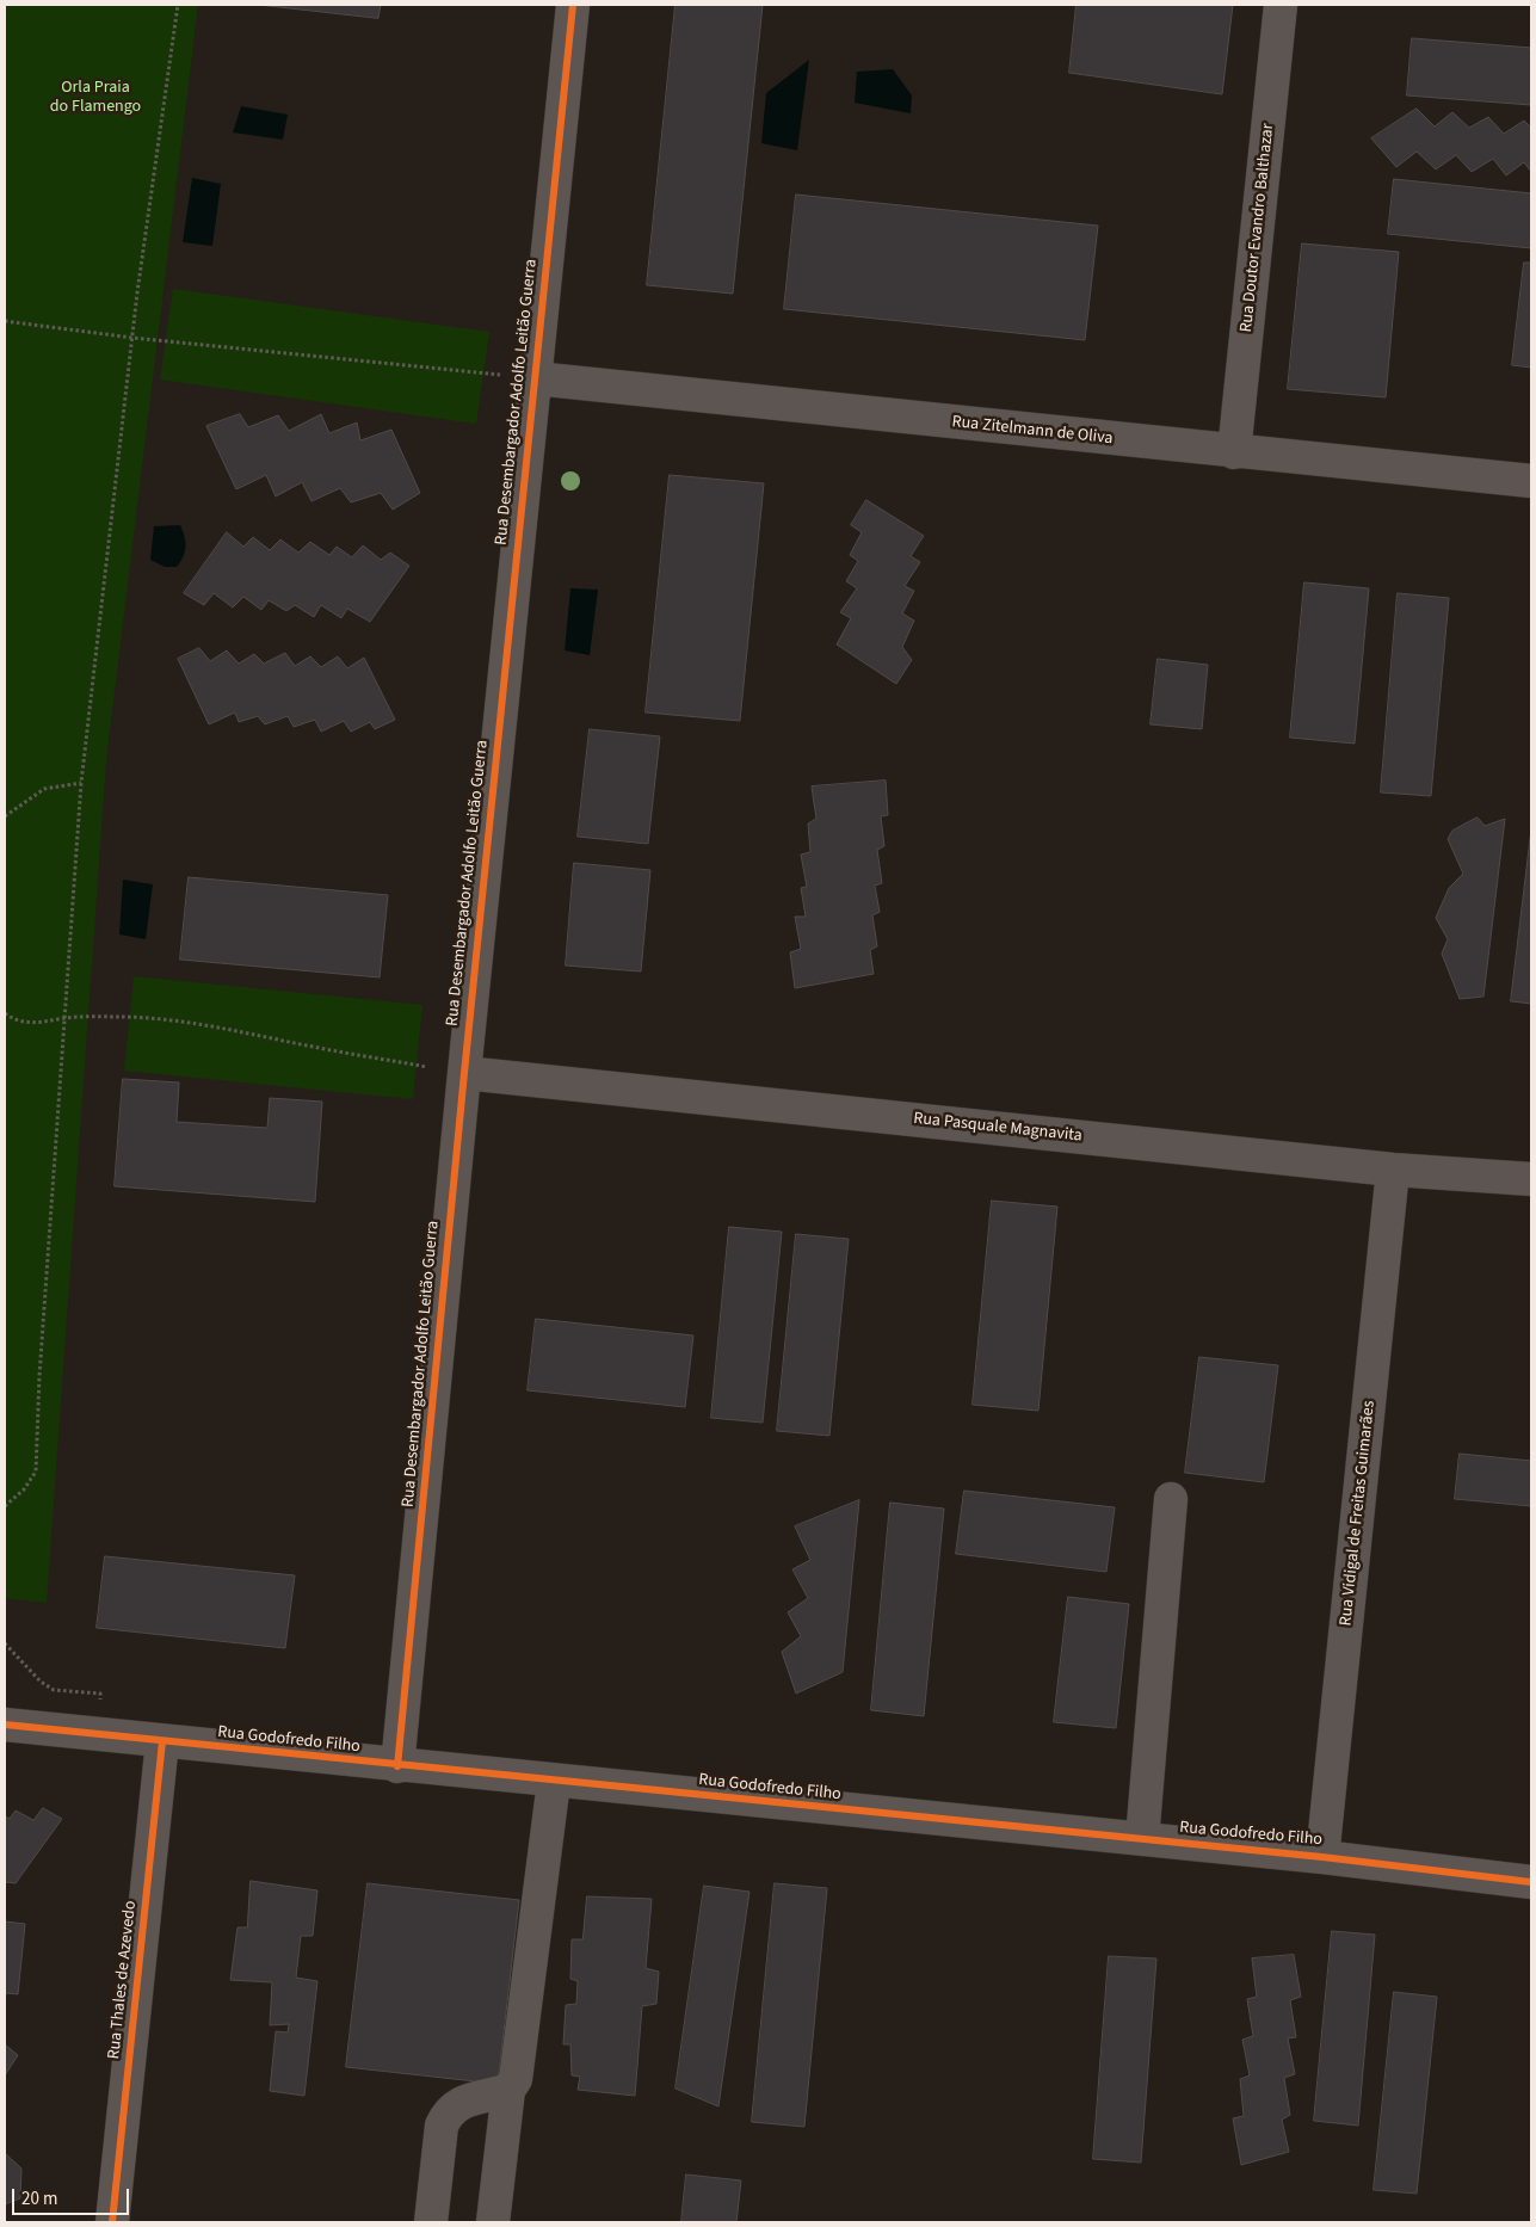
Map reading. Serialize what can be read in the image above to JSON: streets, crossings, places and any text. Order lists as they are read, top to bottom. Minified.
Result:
{"streets":{"street":["Rua Doutor Evandro Balthazar","Rua Desembargador Adolfo Leitão Guerra","Rua Zitelmann de Oliva","Rua Pasquale Magnavita","Rua Vidigal de Freitas Guimarães","Rua Godofredo Filho","Rua Thales de Azevedo"]},"crossings":[["Rua Doutor Evandro Balthazar","Rua Zitelmann de Oliva"],["Rua Desembargador Adolfo Leitão Guerra","Rua Zitelmann de Oliva"],["Rua Desembargador Adolfo Leitão Guerra","Rua Pasquale Magnavita"],["Rua Desembargador Adolfo Leitão Guerra","Rua Godofredo Filho"],["Rua Pasquale Magnavita","Rua Vidigal de Freitas Guimarães"],["Rua Vidigal de Freitas Guimarães","Rua Godofredo Filho"],["Rua Godofredo Filho","Rua Thales de Azevedo"]],"parks":["Orla Praia do Flamengo"],"scale_bar":"20 m"}
